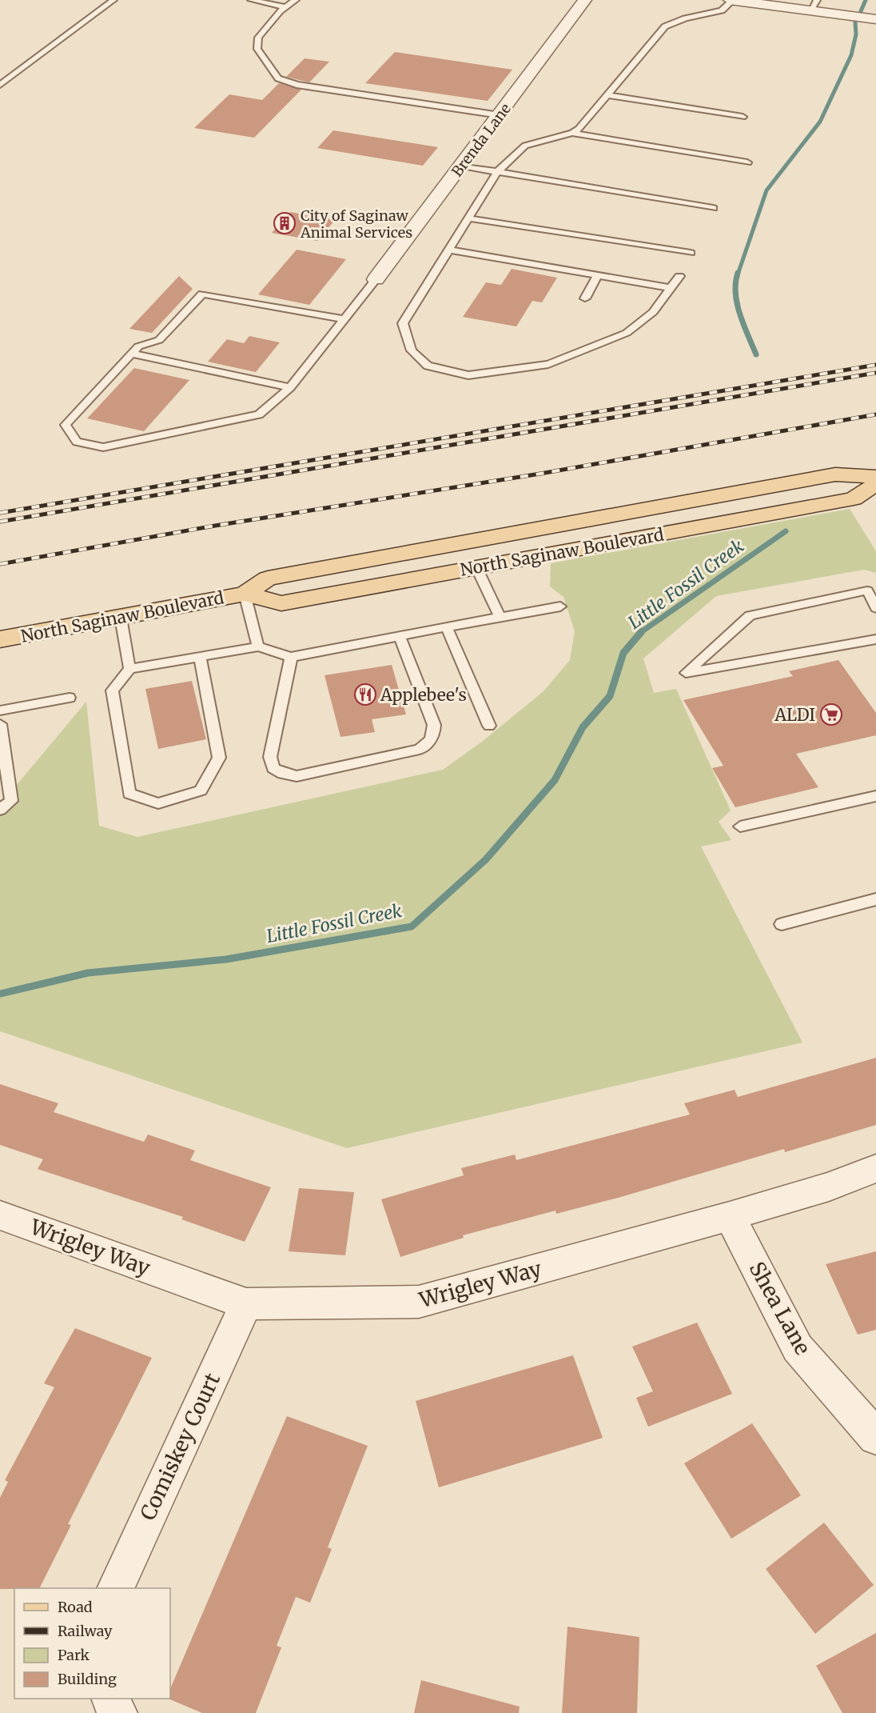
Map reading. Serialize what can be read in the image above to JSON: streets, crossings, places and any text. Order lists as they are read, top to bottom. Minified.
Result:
{"streets":{"main road":["North Saginaw Boulevard"],"street":["Brenda Lane","Wrigley Way","Shea Lane","Comiskey Court"]},"crossings":[["Wrigley Way","Shea Lane"],["Wrigley Way","Comiskey Court"]],"water":["Little Fossil Creek"],"places":{"building":["City of Saginaw Animal Services"],"restaurant":["Applebee's"],"supermarket":["ALDI"]},"legend":["Road","Railway","Park","Building"]}
